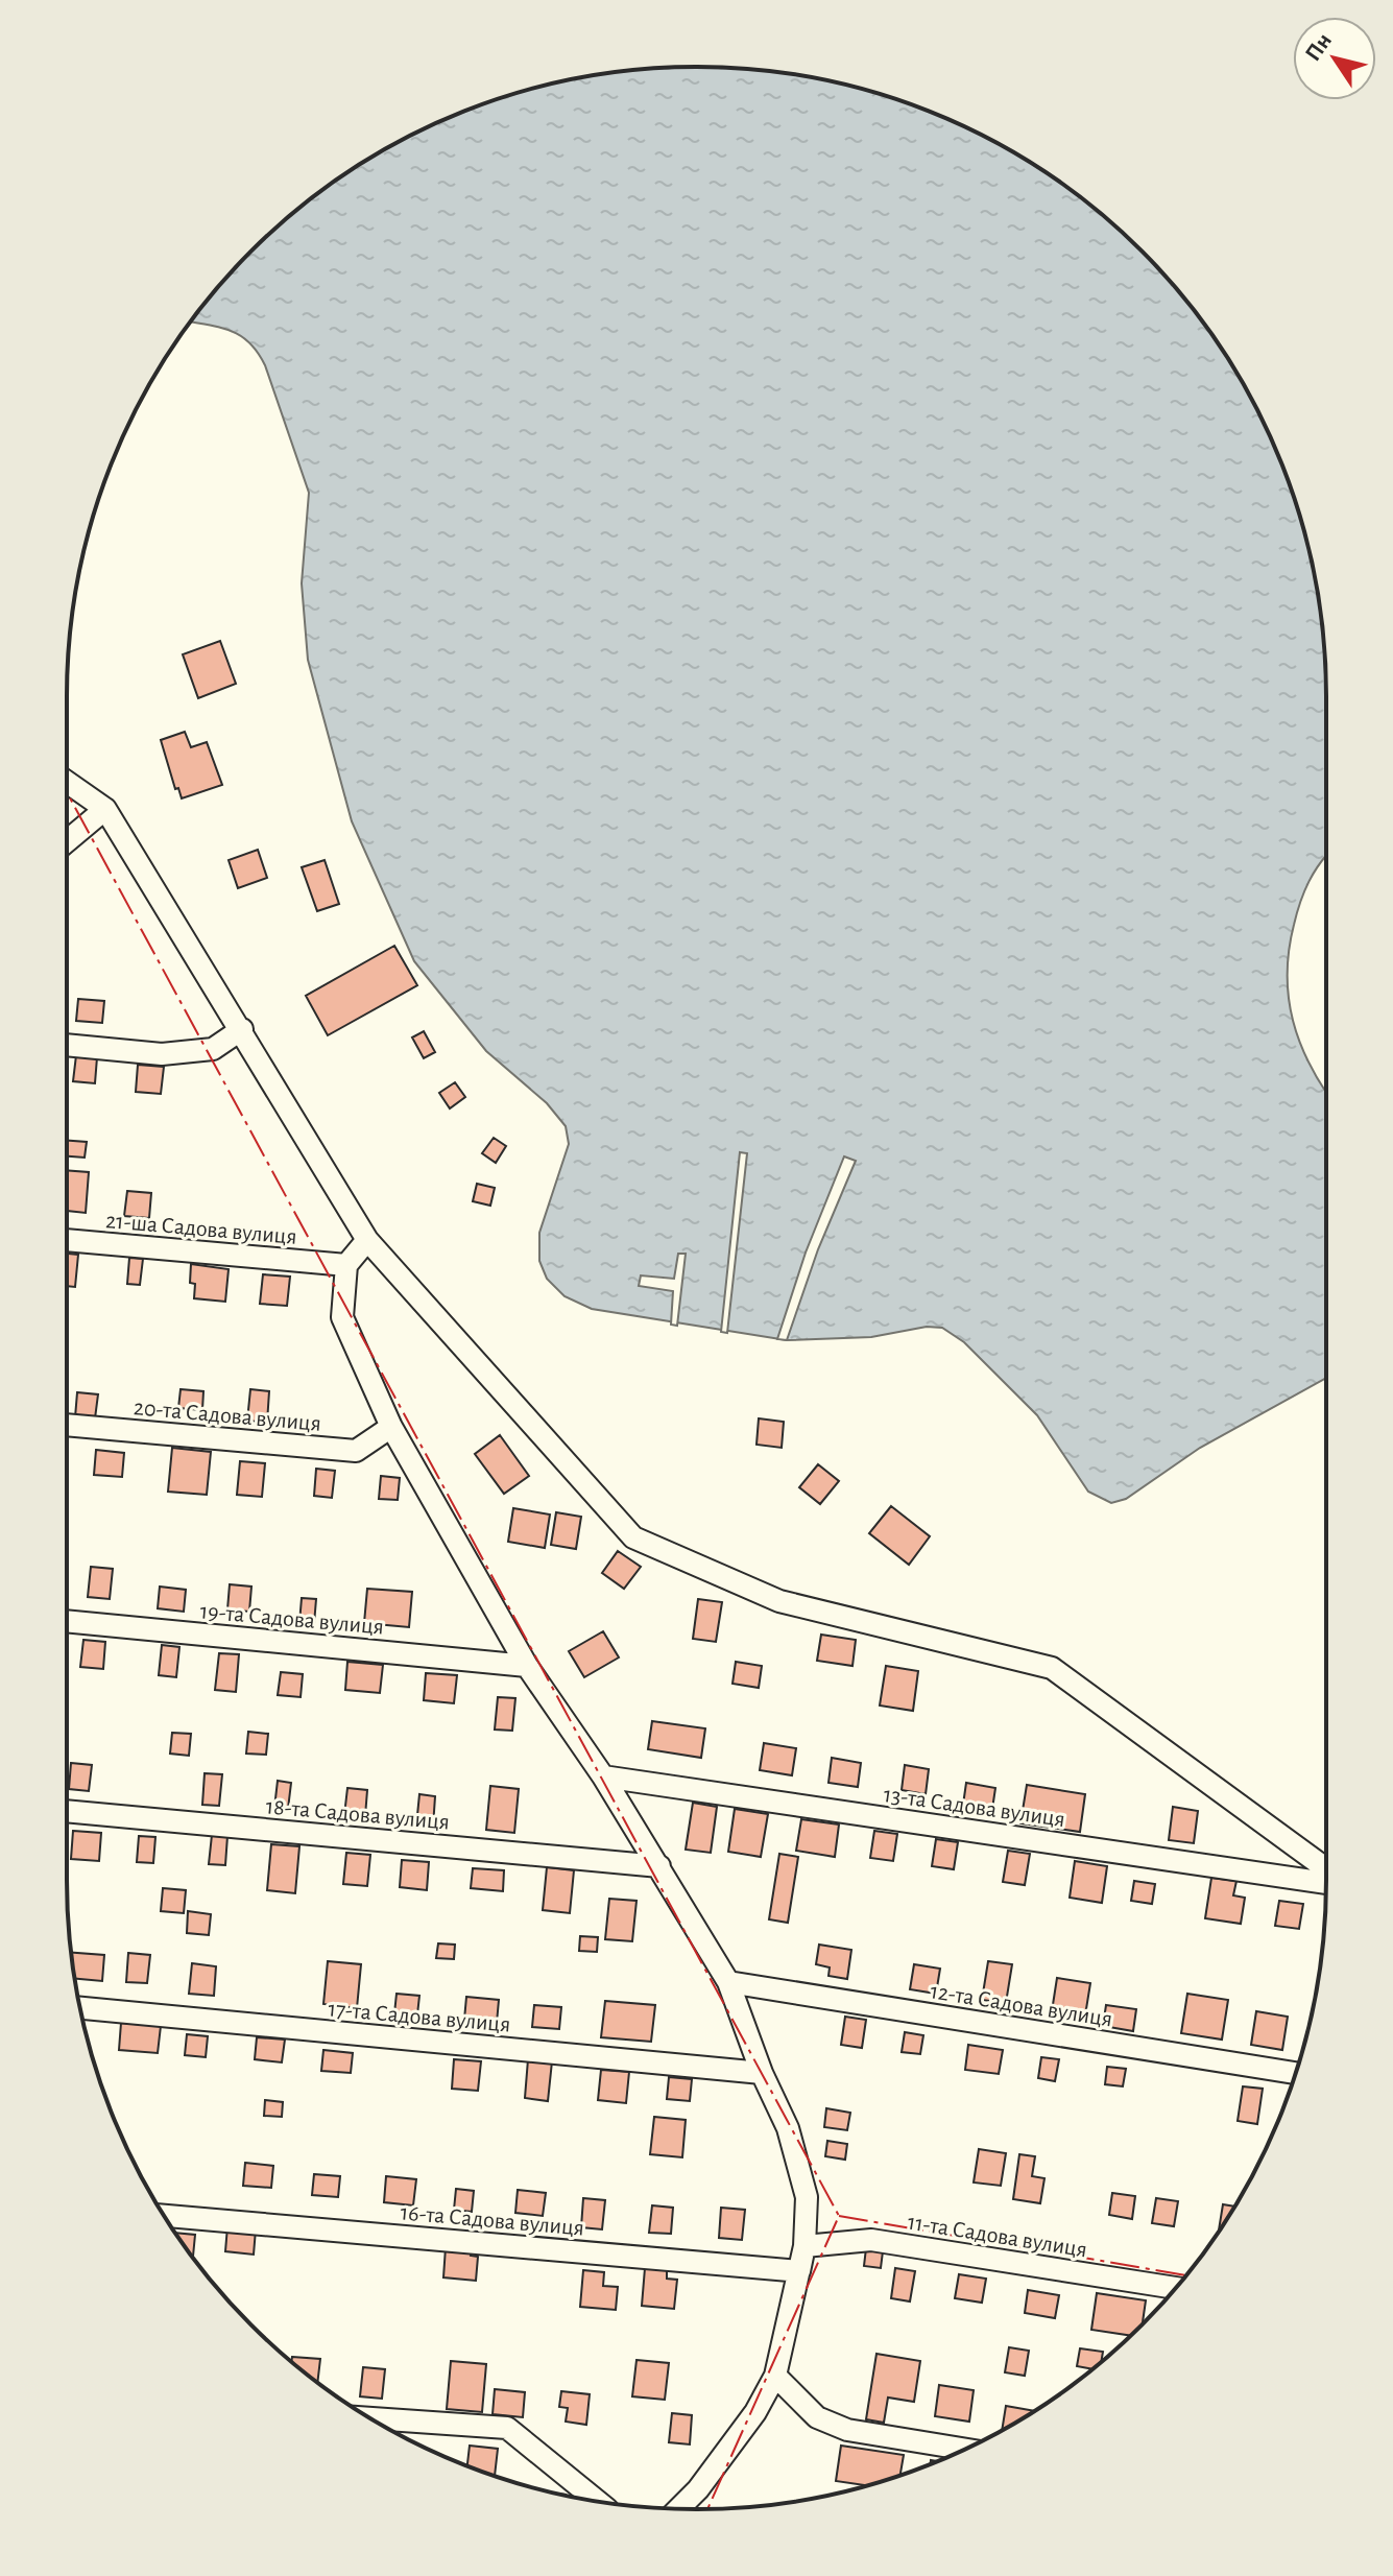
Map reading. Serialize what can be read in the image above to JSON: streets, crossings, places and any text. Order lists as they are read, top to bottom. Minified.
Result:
{"streets":{"street":["21-ша Садова вулиця","20-та Садова вулиця","19-та Садова вулиця","13-та Садова вулиця","18-та Садова вулиця","12-та Садова вулиця","17-та Садова вулиця","16-та Садова вулиця","11-та Садова вулиця"]},"north":"top left"}
